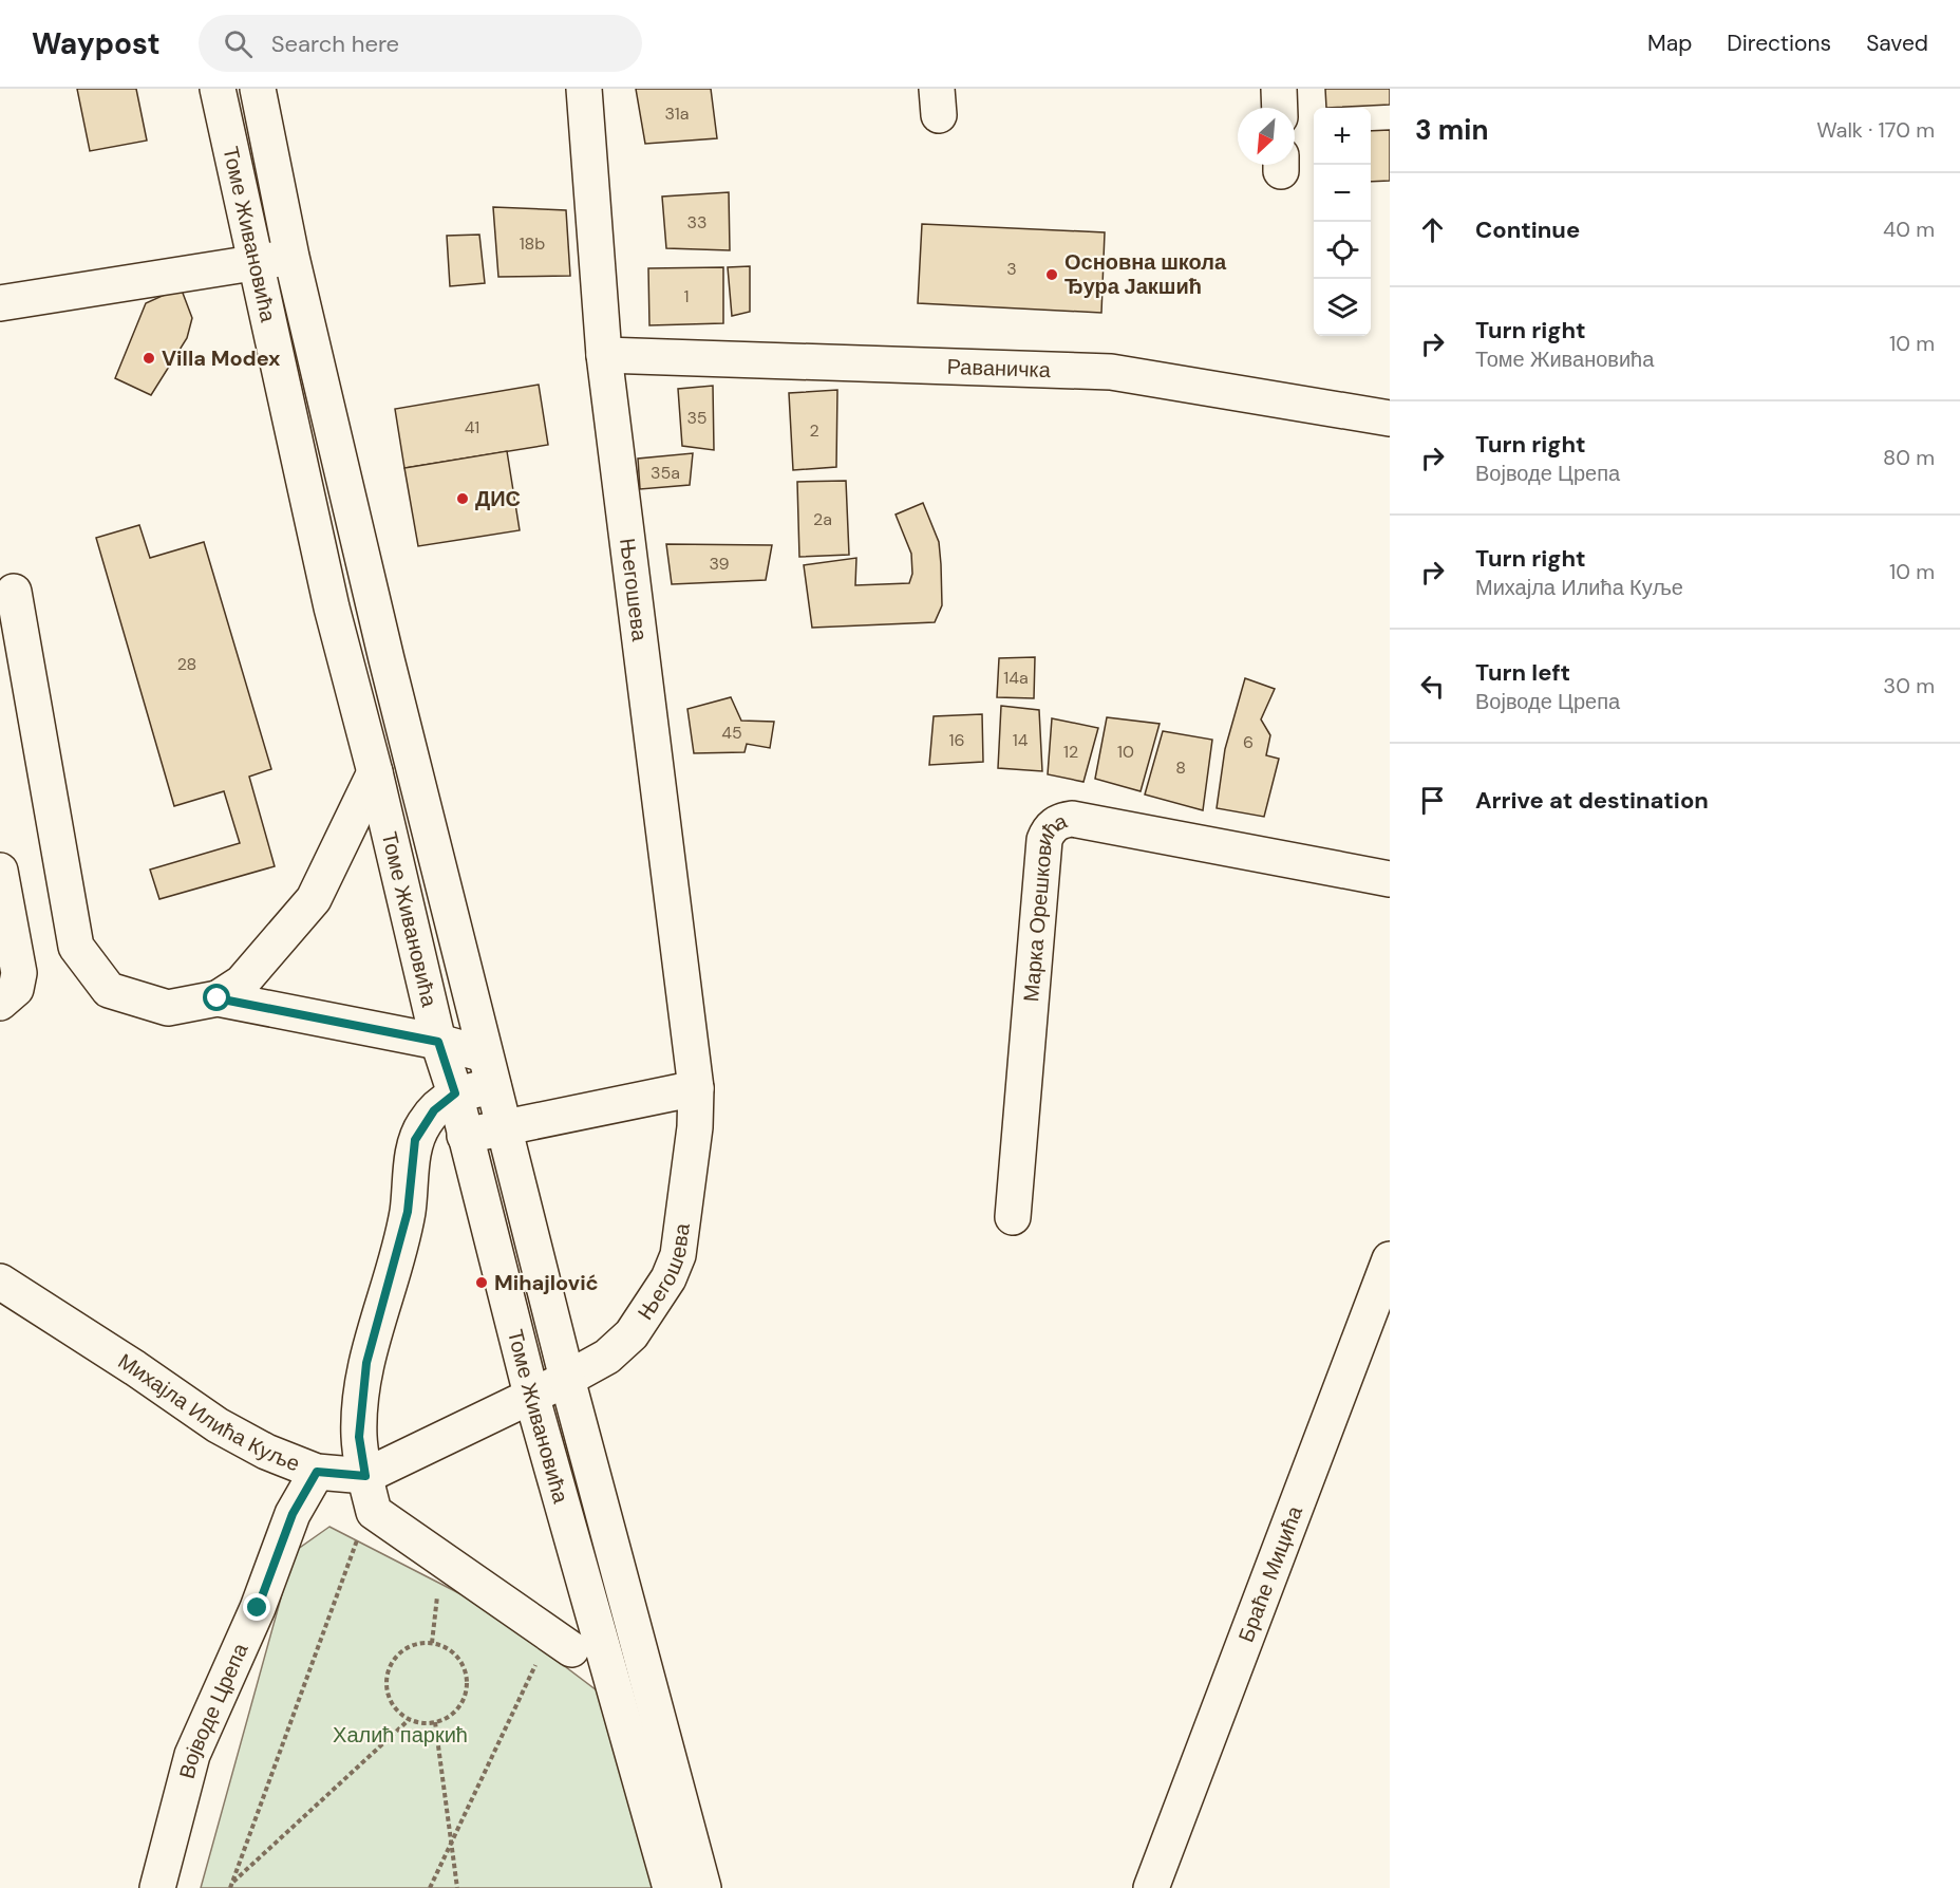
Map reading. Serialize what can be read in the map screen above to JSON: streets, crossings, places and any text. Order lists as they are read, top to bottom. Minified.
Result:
{"streets":{"street":["Томе Живановића","Раваничка","Његошева","Марка Орешковића","Михајла Илића Куље","Браће Мицића","Војводе Црепа"]},"crossings":[["Томе Живановића","Његошева"],["Раваничка","Његошева"],["Михајла Илића Куље","Војводе Црепа"]],"parks":["Халић паркић"],"places":["Основна школа Ђура Јакшић","Villa Modex","ДИС","Mihajlović"],"house_numbers":["31a","33","18b","3","1","35","41","2","35a","2a","39","28","14a","45","16","14","6","12","10","8"],"north":"bottom left","page":{"header":"Waypost","search":"Search here","nav":["Map","Directions","Saved"],"heading":["3 min","Walk · 170 m"],"map_buttons":["+","−"],"list":[["Continue","40 m"],["Turn right","Томе Живановића","10 m"],["Turn right","Војводе Црепа","80 m"],["Turn right","Михајла Илића Куље","10 m"],["Turn left","Војводе Црепа","30 m"],"Arrive at destination"]}}
